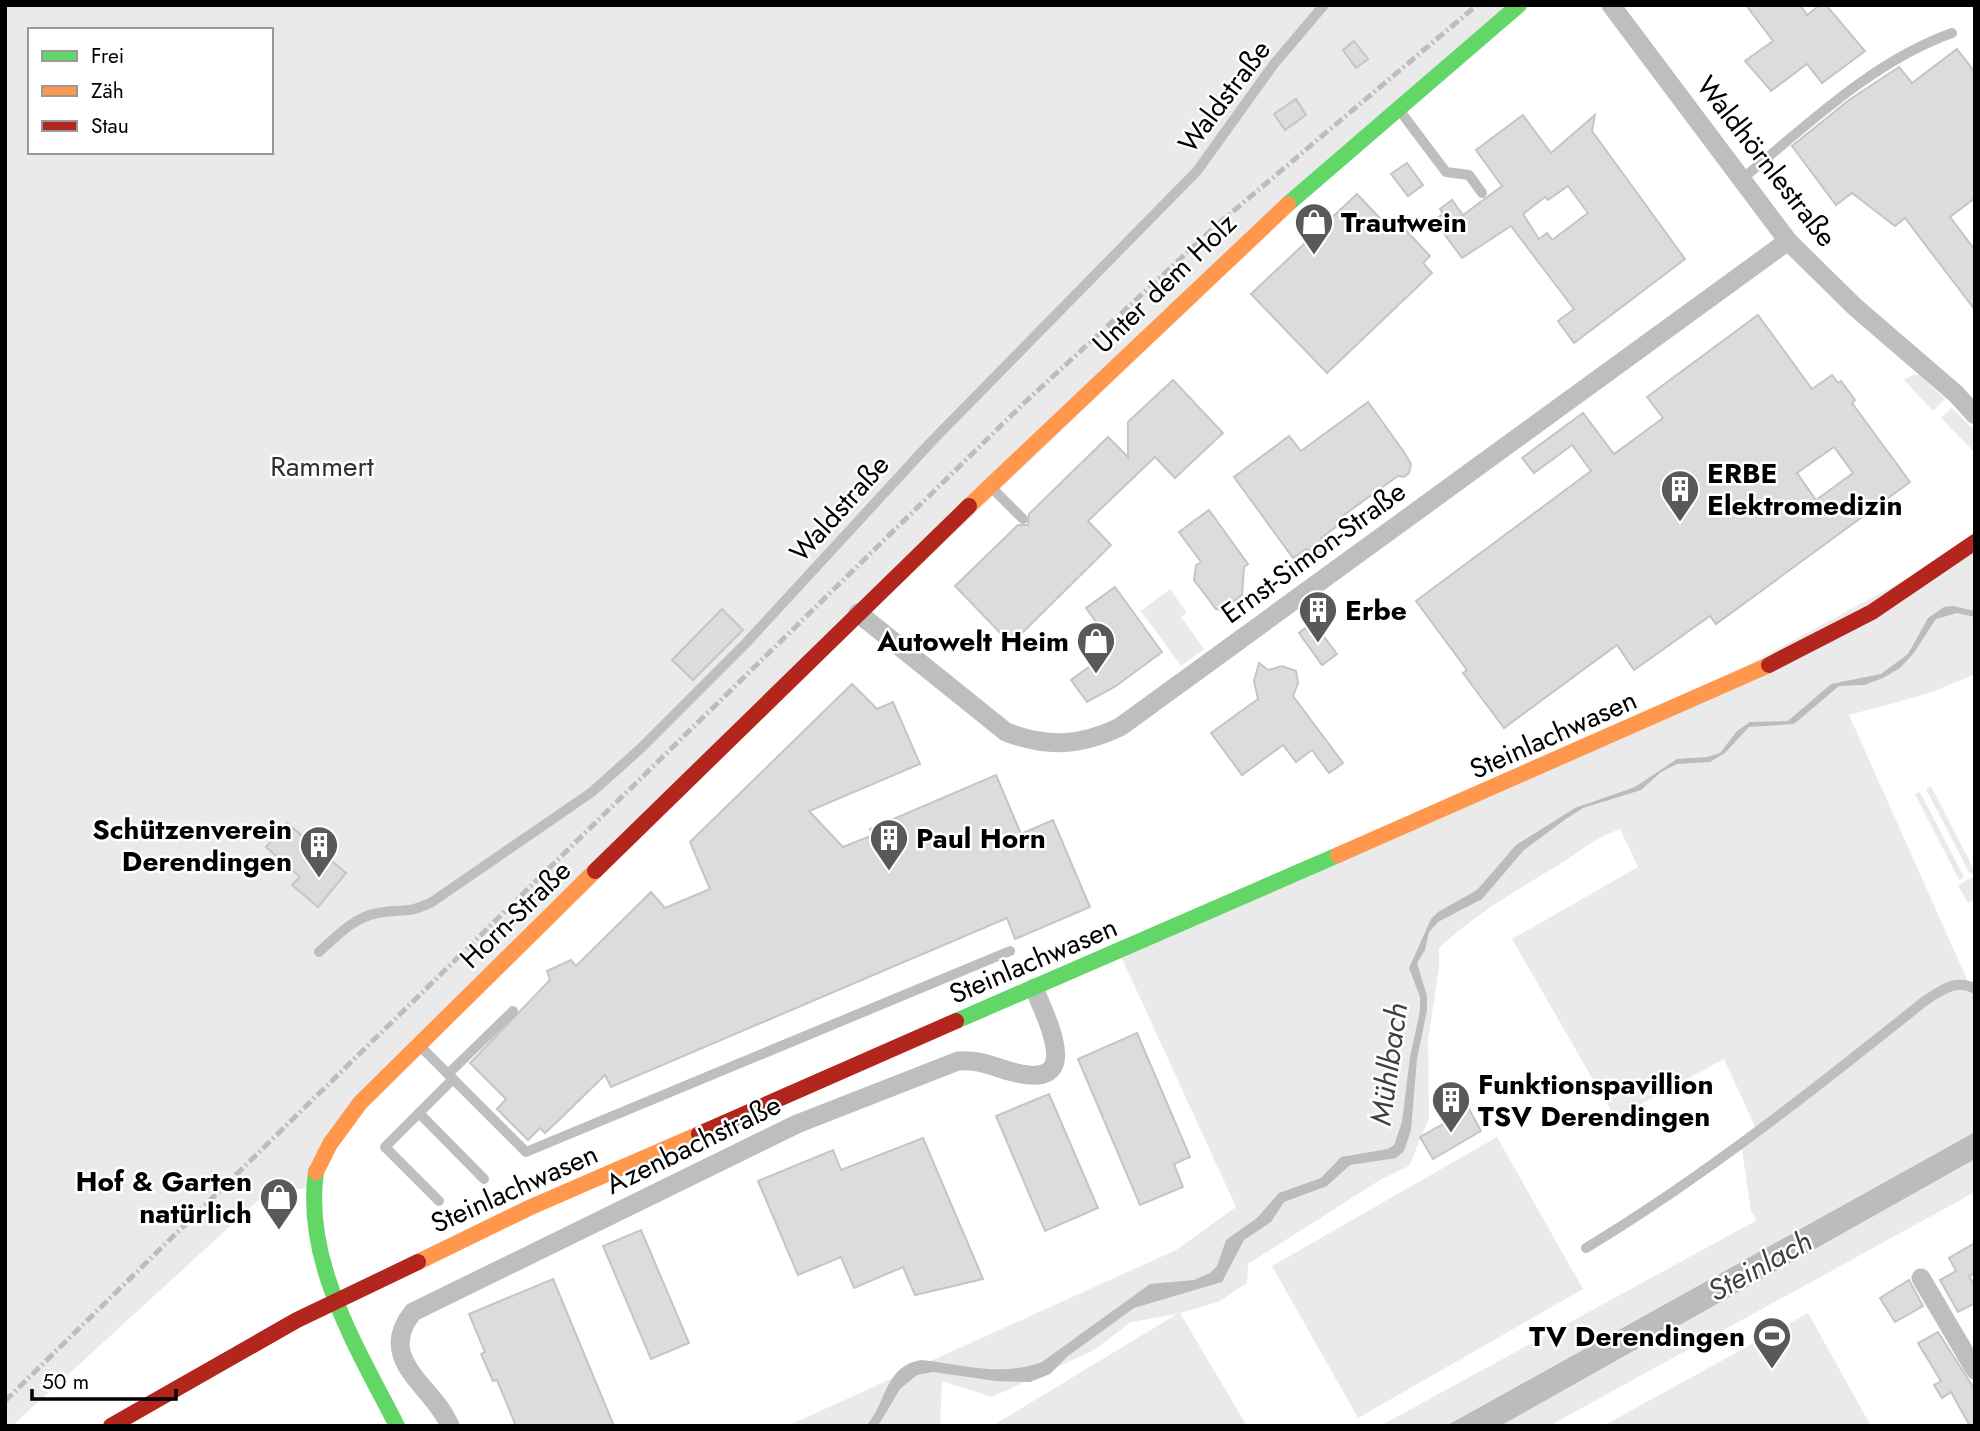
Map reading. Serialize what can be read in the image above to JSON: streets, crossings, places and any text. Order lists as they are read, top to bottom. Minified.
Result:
{"streets":{"street":["Waldhörnlestraße","Unter dem Holz","Ernst-Simon-Straße","Steinlachwasen","Horn-Straße","Azenbachstraße"],"lane":["Waldstraße"]},"crossings":[["Waldhörnlestraße","Ernst-Simon-Straße"],["Unter dem Holz","Ernst-Simon-Straße"],["Unter dem Holz","Horn-Straße"],["Ernst-Simon-Straße","Horn-Straße"],["Steinlachwasen","Horn-Straße"],["Steinlachwasen","Azenbachstraße"]],"water":["Mühlbach","Steinlach"],"parks":["Rammert"],"places":{"shop":["Trautwein","Autowelt Heim","Hof & Garten natürlich"],"building":["ERBE Elektromedizin","Erbe","Paul Horn","Schützenverein Derendingen","Funktionspavillion TSV Derendingen"],"sports":["TV Derendingen"]},"legend":["Frei","Zäh","Stau"],"scale_bar":"50 m"}
